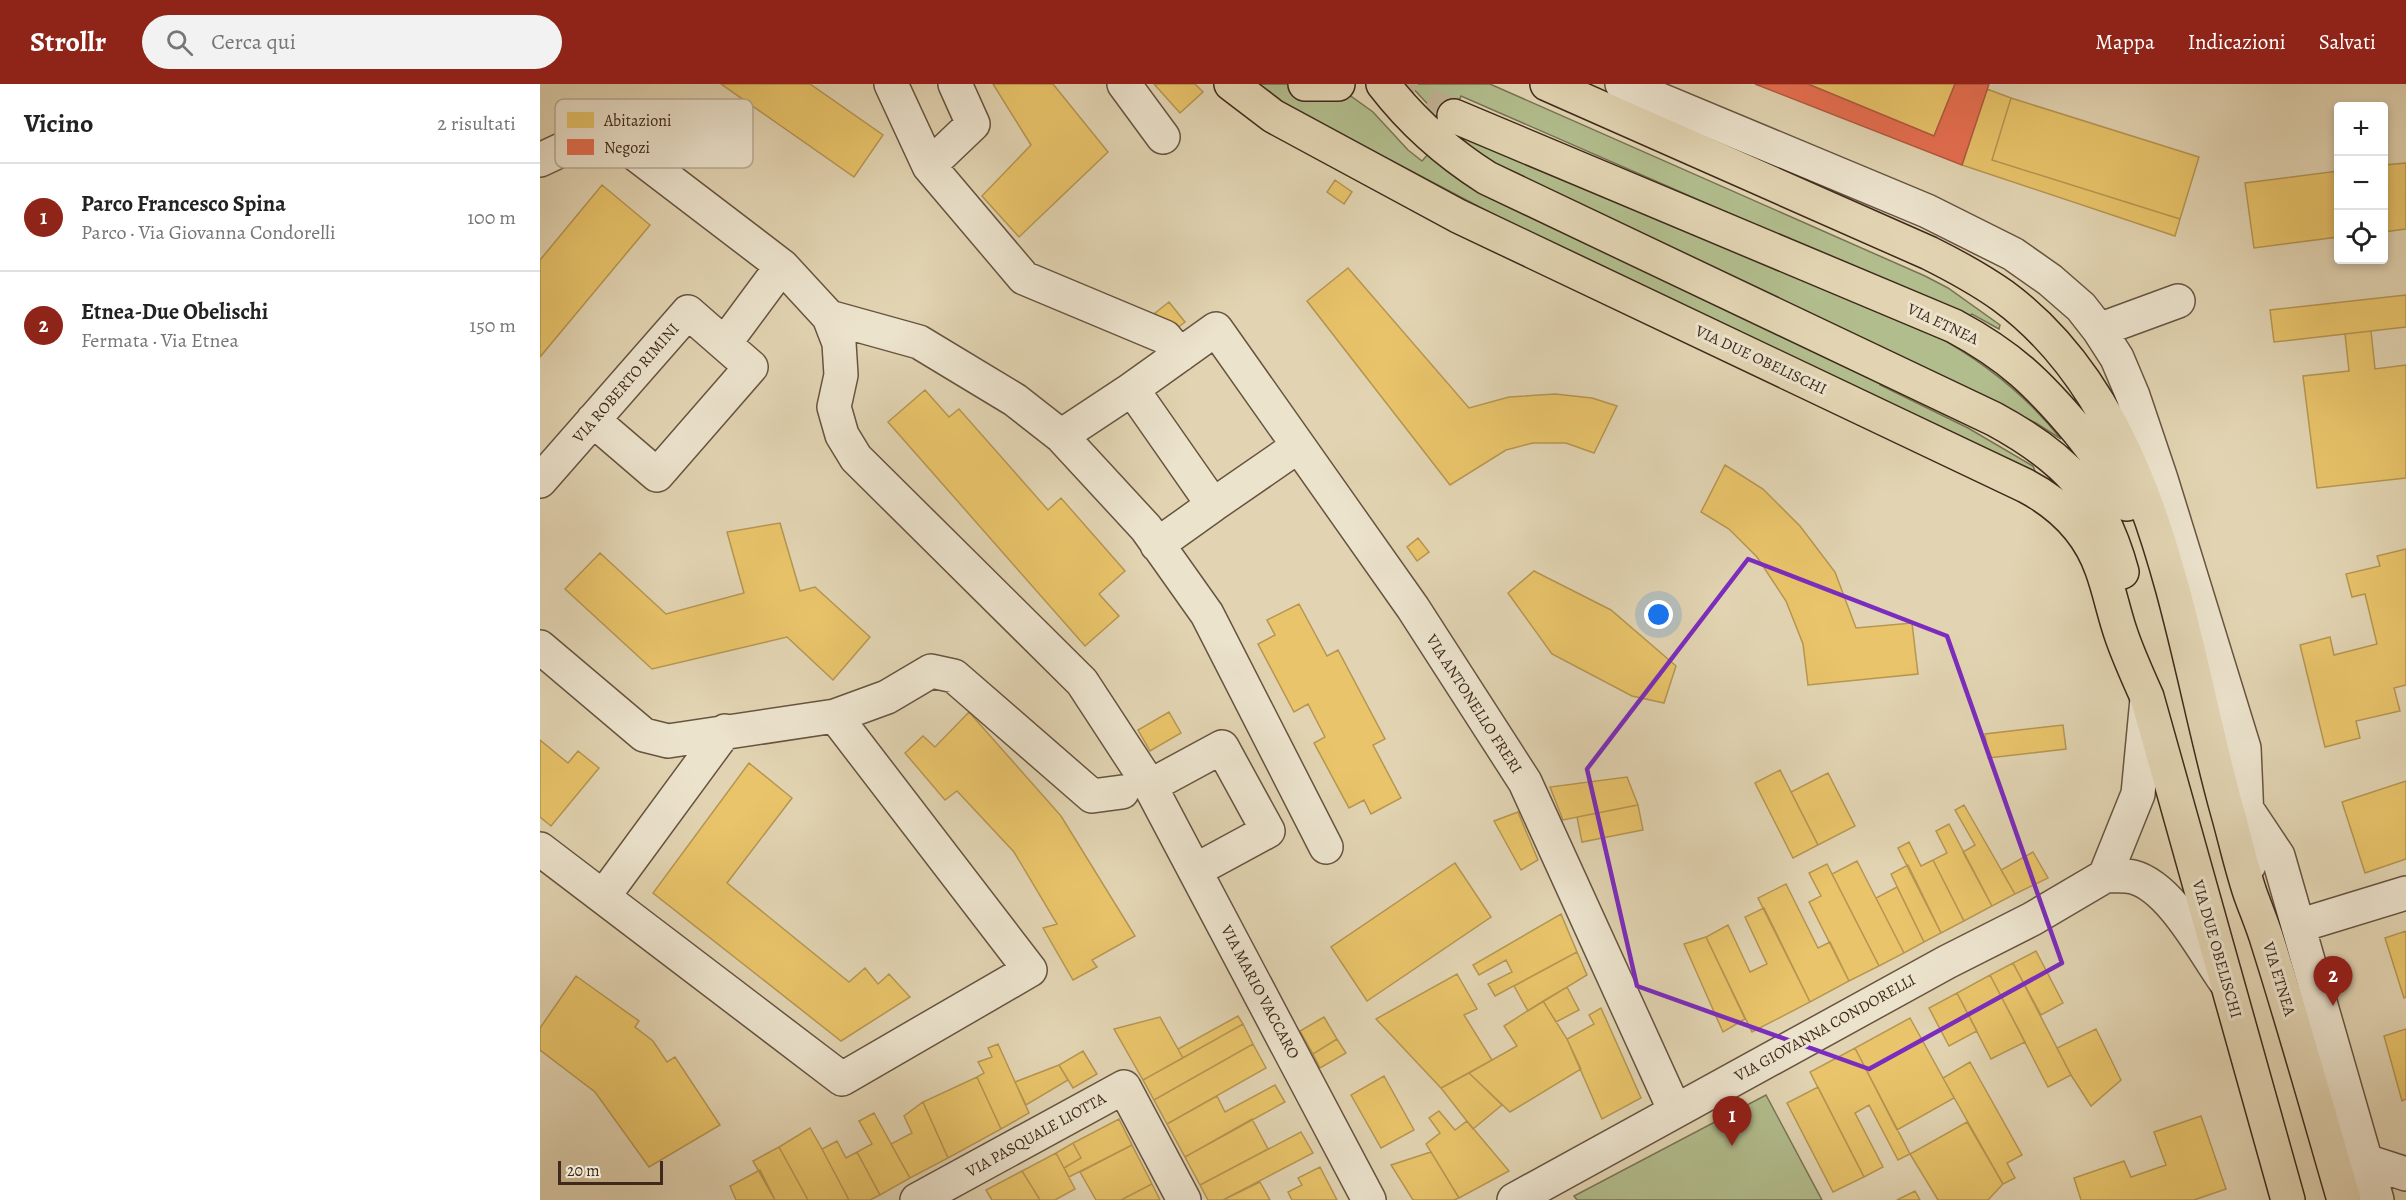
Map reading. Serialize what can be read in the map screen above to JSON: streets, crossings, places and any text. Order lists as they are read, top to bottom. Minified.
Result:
{"streets":{"main road":["VIA ETNEA","VIA DUE OBELISCHI"],"street":["VIA ROBERTO RIMINI","VIA ANTONELLO FRERI","VIA MARIO VACCARO","VIA GIOVANNA CONDORELLI","VIA PASQUALE LIOTTA"]},"crossings":[["VIA ANTONELLO FRERI","VIA GIOVANNA CONDORELLI"]],"legend":["Abitazioni","Negozi"],"scale_bar":"20 m","page":{"header":"Strollr","search":"Cerca qui","nav":["Mappa","Indicazioni","Salvati"],"heading":["Vicino","2 risultati"],"map_buttons":["+","−"],"list":[{"mark":"1","name":"Parco Francesco Spina","note":"Parco · Via Giovanna Condorelli","value":"100 m"},{"mark":"2","name":"Etnea-Due Obelischi","note":"Fermata · Via Etnea","value":"150 m"}],"pins":["2","1"],"scale":"20 m"}}
